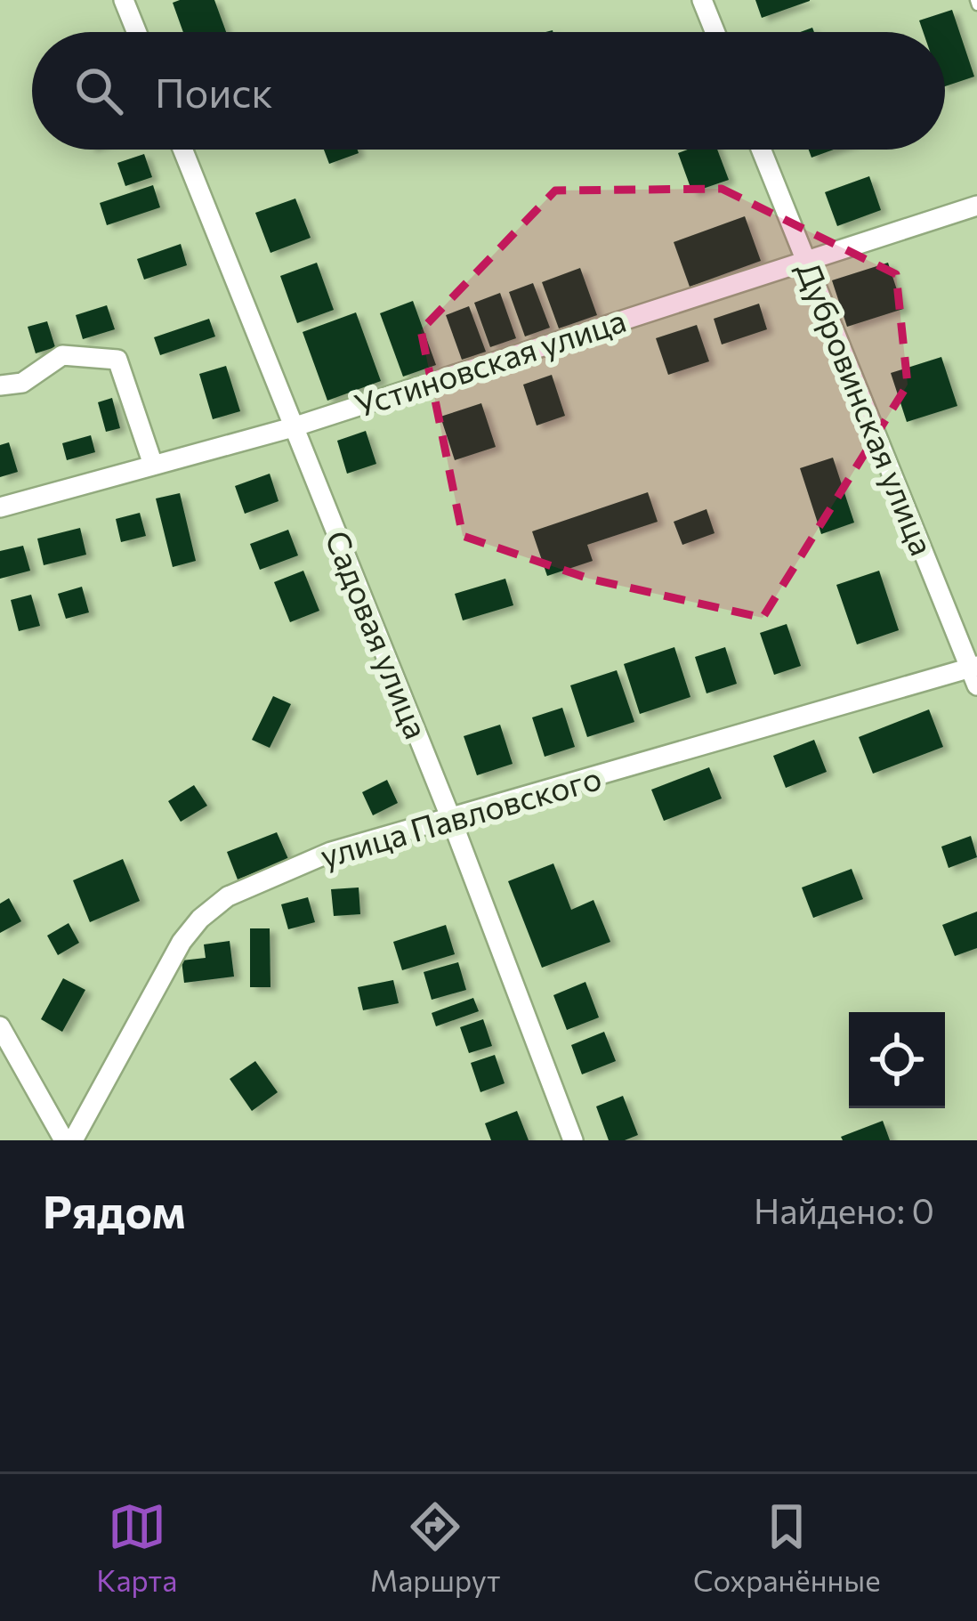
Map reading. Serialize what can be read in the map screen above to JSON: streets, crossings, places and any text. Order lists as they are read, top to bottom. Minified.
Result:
{"streets":{"street":["Устиновская улица","Дубровинская улица","Садовая улица","улица Павловского"]},"crossings":[["Устиновская улица","Дубровинская улица"],["Устиновская улица","Садовая улица"],["Дубровинская улица","улица Павловского"],["Садовая улица","улица Павловского"]],"page":{"search":"Поиск","heading":["Рядом","Найдено: 0"],"nav":["Карта","Маршрут","Сохранённые"]}}
